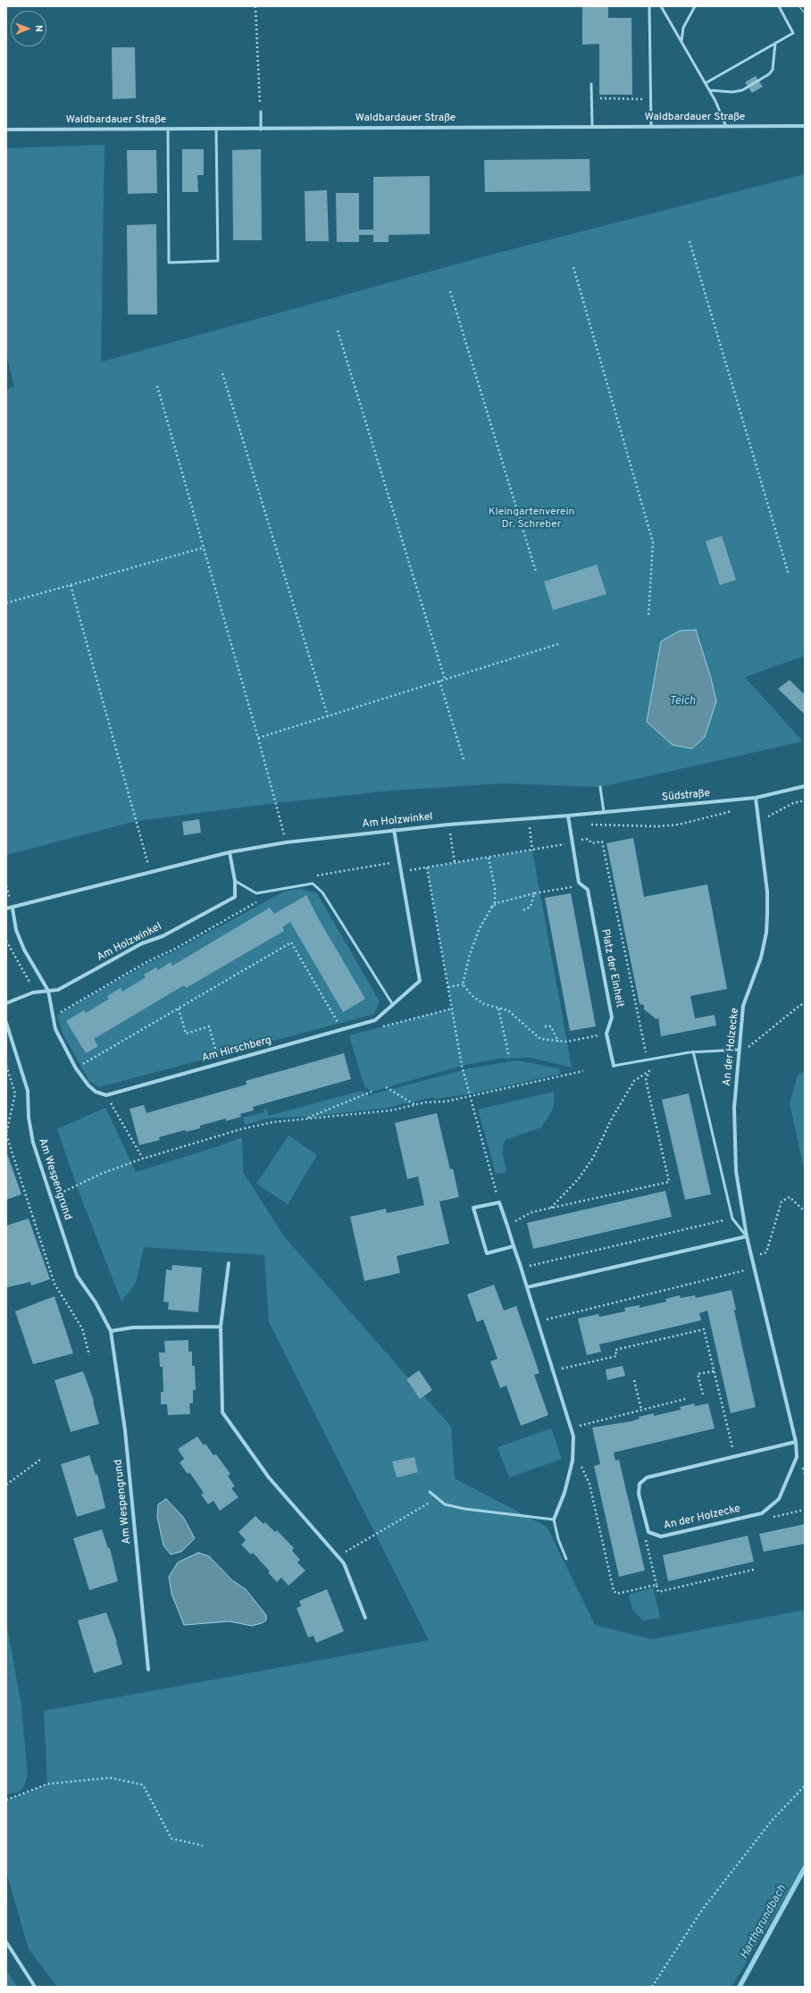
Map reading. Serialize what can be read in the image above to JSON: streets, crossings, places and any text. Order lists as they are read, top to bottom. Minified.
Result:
{"streets":{"street":["Waldbardauer Straße","Südstraße","Am Holzwinkel","Platz der Einheit","An der Holzecke","Am Hirschberg","Am Wespengrund"]},"crossings":[["Südstraße","Am Holzwinkel"],["Südstraße","Platz der Einheit"],["Südstraße","An der Holzecke"],["Am Holzwinkel","Platz der Einheit"],["Am Holzwinkel","Am Hirschberg"],["Platz der Einheit","An der Holzecke"]],"water":["Teich","Harthgrundbach"],"parks":["Kleingartenverein Dr. Schreber"],"north":"right"}
